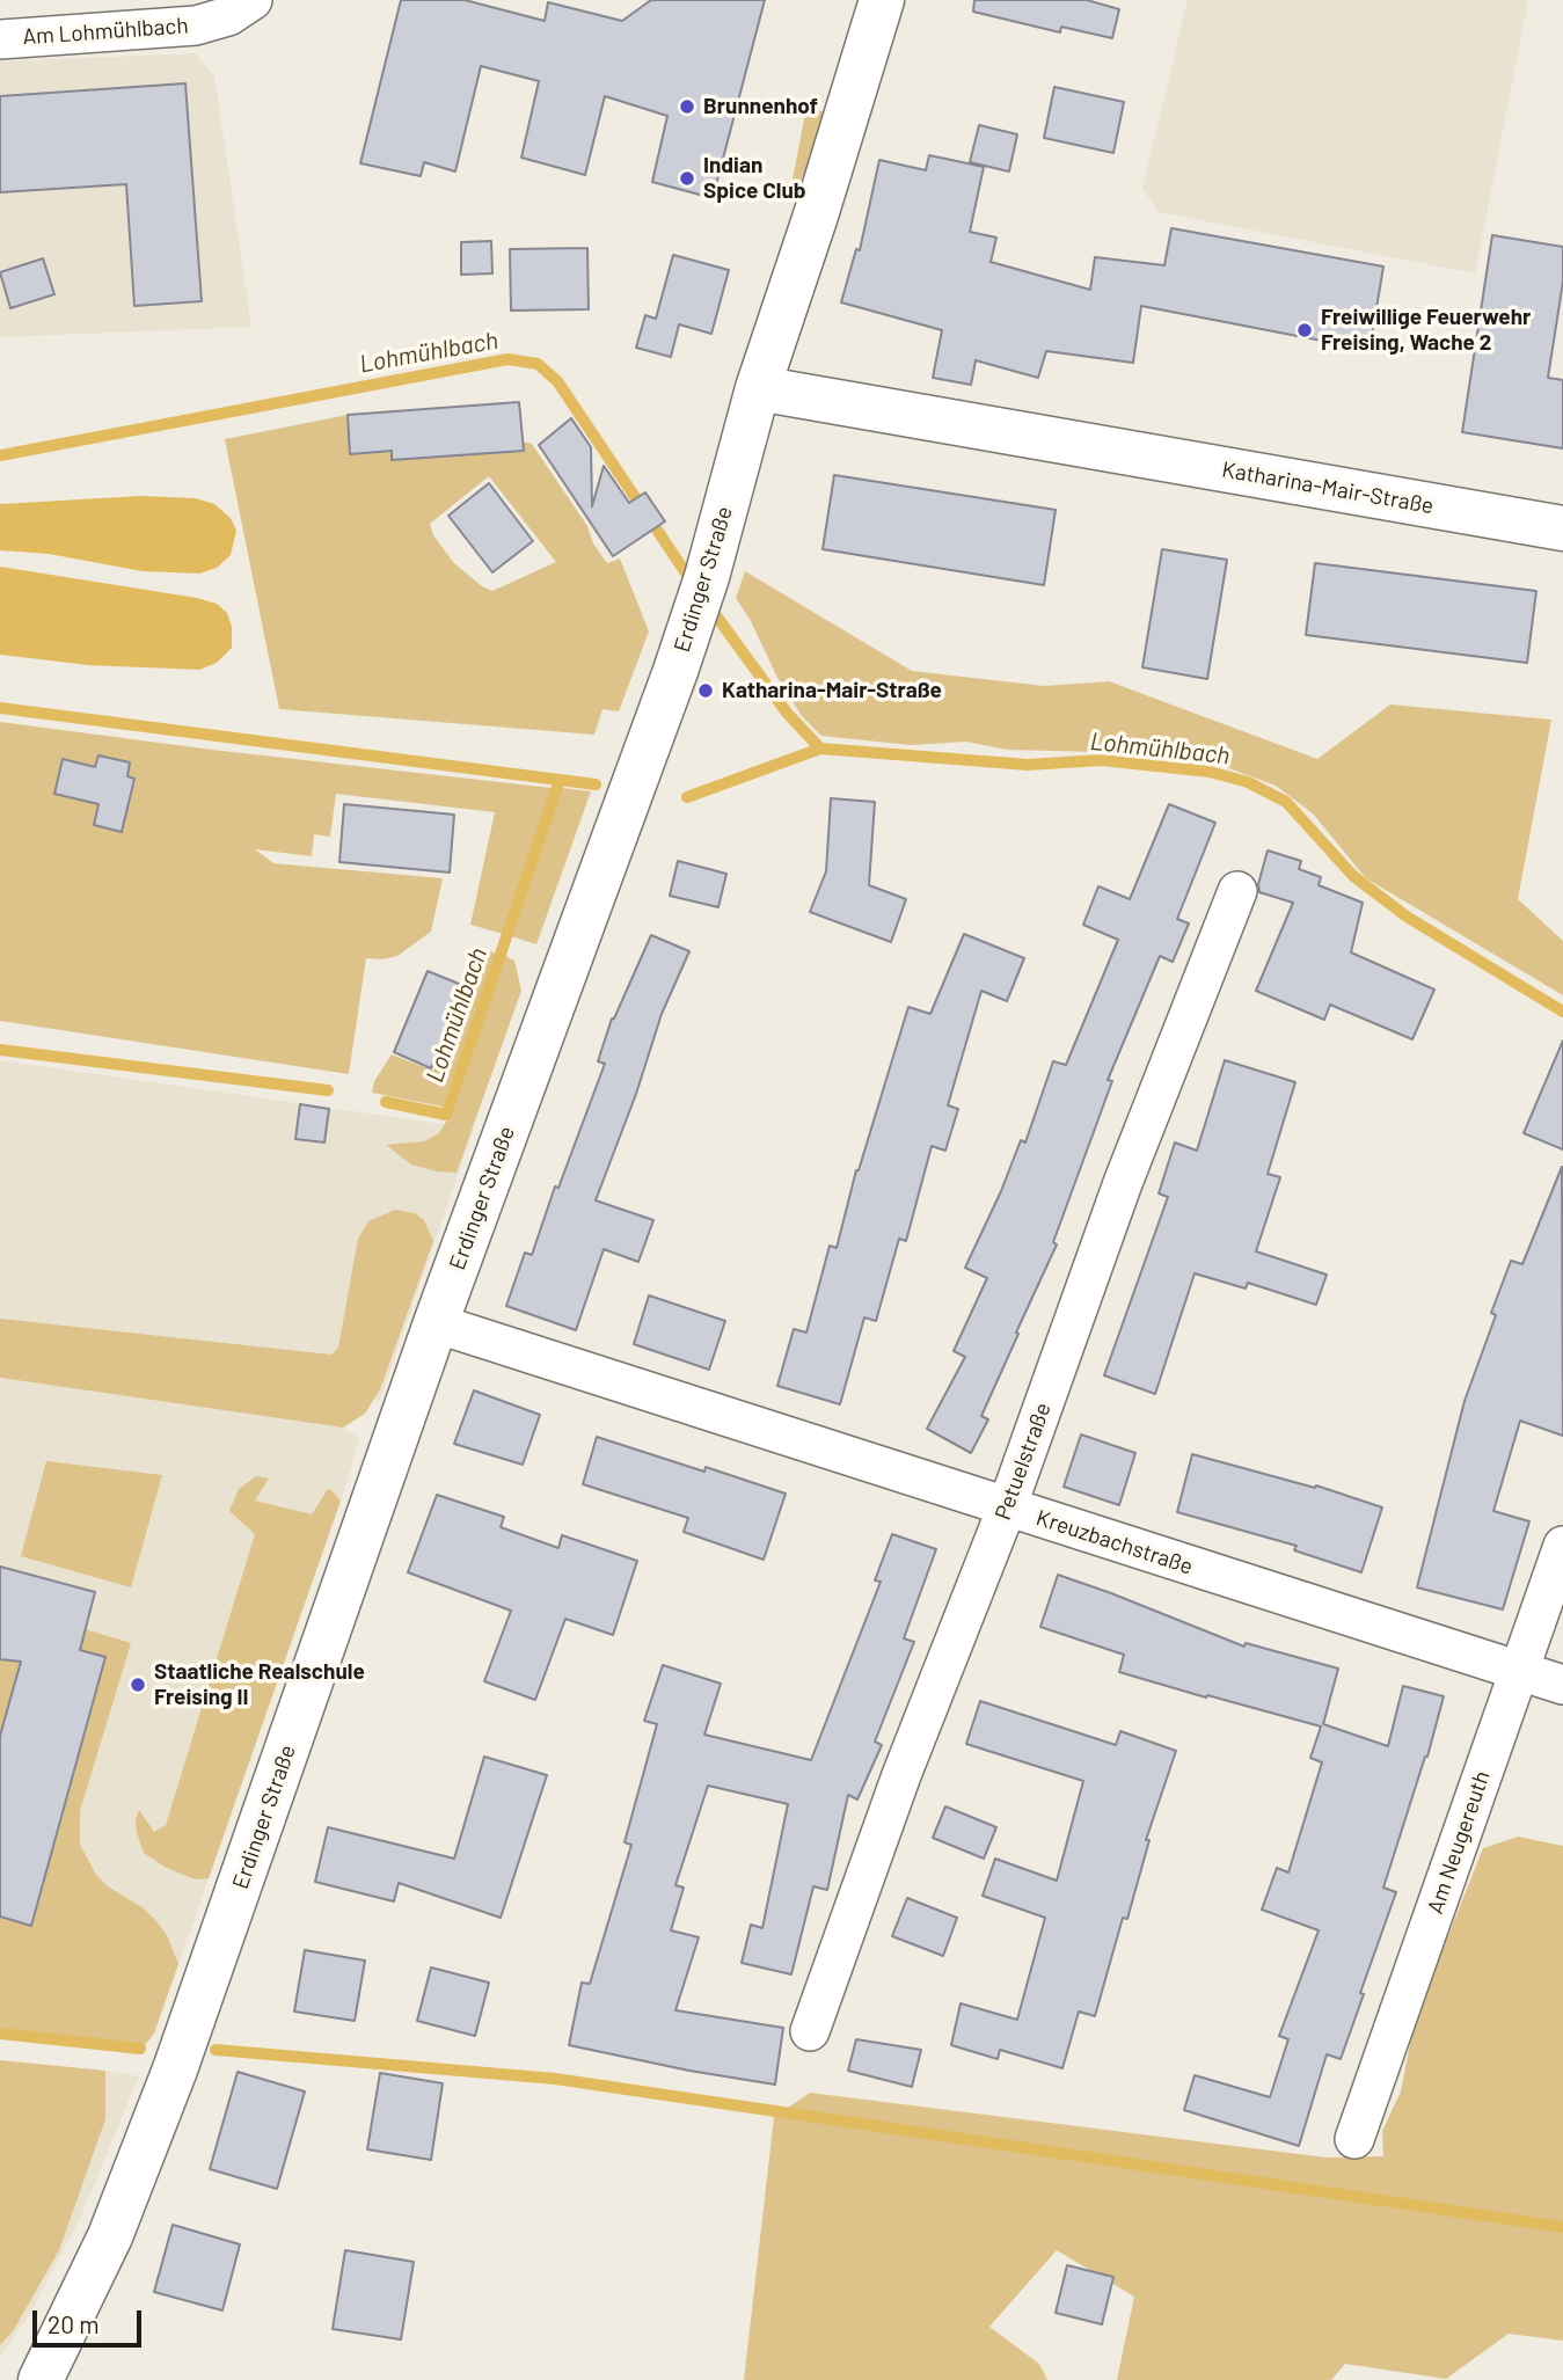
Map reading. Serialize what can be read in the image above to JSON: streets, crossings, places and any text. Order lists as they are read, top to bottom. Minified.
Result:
{"streets":{"street":["Am Lohmühlbach","Katharina-Mair-Straße","Erdinger Straße","Petuelstraße","Kreuzbachstraße","Am Neugereuth"]},"crossings":[["Katharina-Mair-Straße","Erdinger Straße"],["Erdinger Straße","Kreuzbachstraße"],["Petuelstraße","Kreuzbachstraße"],["Kreuzbachstraße","Am Neugereuth"]],"water":["Lohmühlbach"],"places":["Brunnenhof","Indian Spice Club","Freiwillige Feuerwehr Freising, Wache 2","Katharina-Mair-Straße","Staatliche Realschule Freising II"],"scale_bar":"20 m"}
